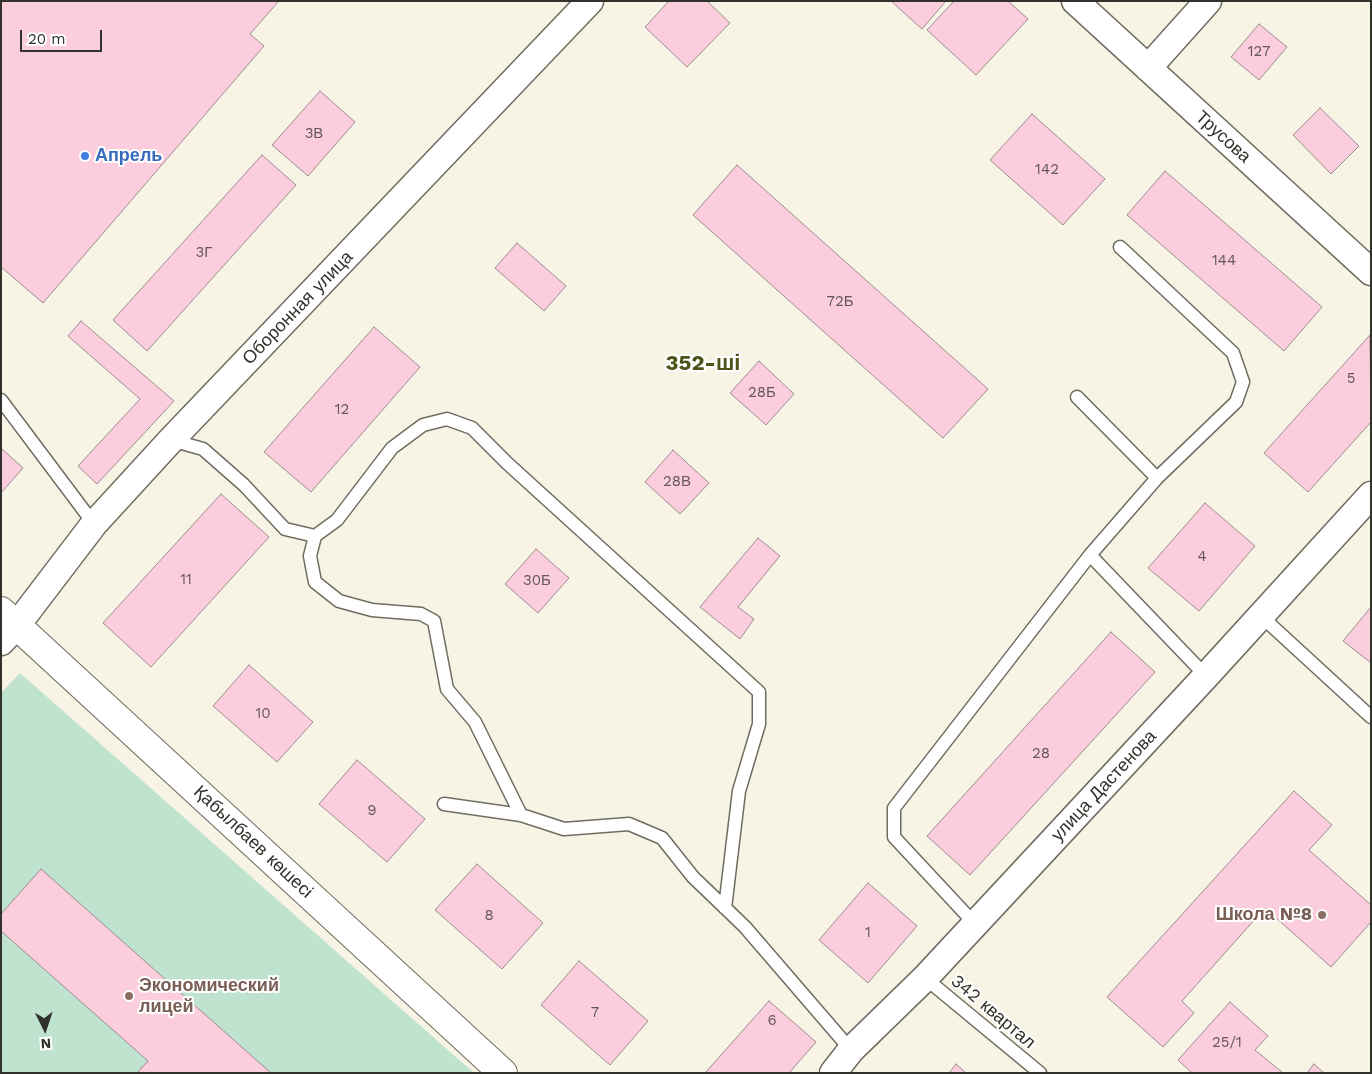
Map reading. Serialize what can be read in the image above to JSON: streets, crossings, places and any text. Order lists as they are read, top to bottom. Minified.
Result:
{"streets":{"main road":["Қабылбаев көшесі"],"street":["Трусова","Оборонная улица","улица Дастенова"],"lane":["342 квартал"]},"crossings":[["Оборонная улица","Қабылбаев көшесі"],["улица Дастенова","342 квартал"]],"districts":["352-ші"],"places":["Апрель","Школа №8","Экономический лицей"],"house_numbers":["127","3В","142","3Г","144","72Б","5","28Б","12","28В","4","11","30Б","10","28","9","8","1","7","6","25/1"],"scale_bar":"20 m","north":"bottom"}
